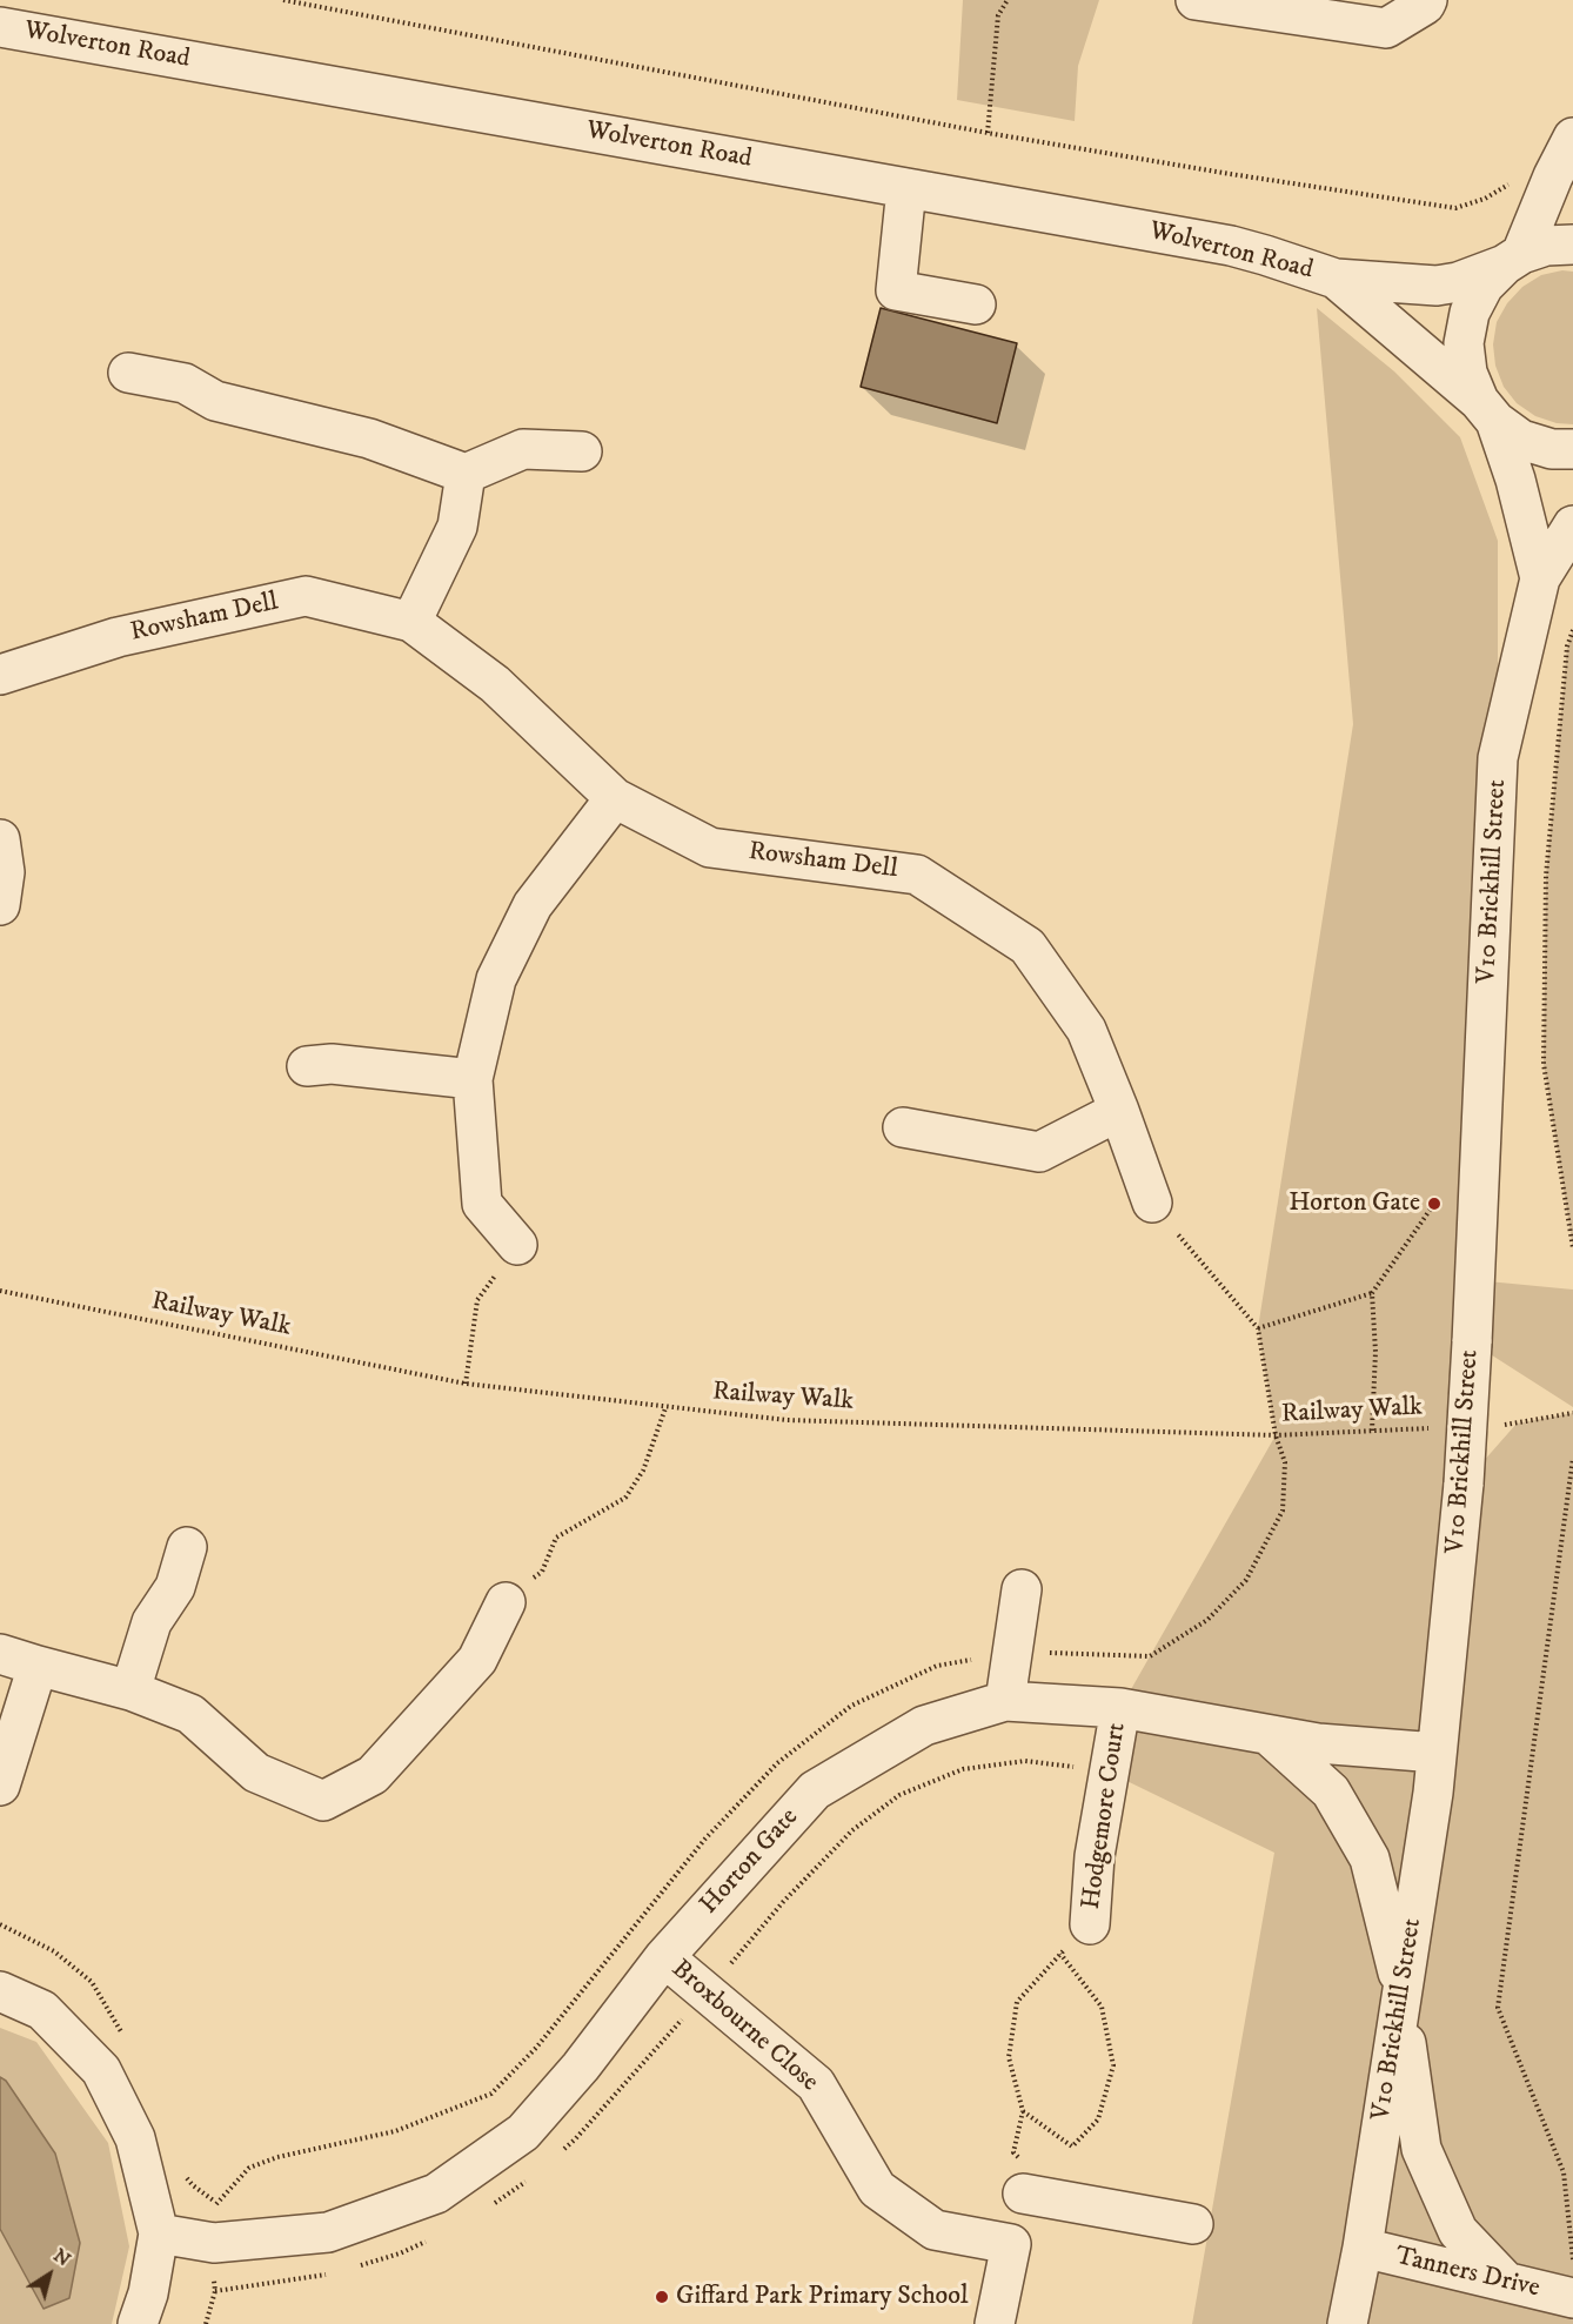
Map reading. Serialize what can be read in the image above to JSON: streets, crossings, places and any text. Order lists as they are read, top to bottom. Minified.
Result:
{"streets":{"street":["Wolverton Road","Rowsham Dell","V10 Brickhill Street","Hodgemore Court","Horton Gate","Broxbourne Close","Tanners Drive"],"path":["Railway Walk"]},"crossings":[["Wolverton Road","V10 Brickhill Street"],["V10 Brickhill Street","Horton Gate"],["V10 Brickhill Street","Tanners Drive"],["Hodgemore Court","Horton Gate"],["Horton Gate","Broxbourne Close"]],"places":["Horton Gate","Giffard Park Primary School"],"north":"top right"}
